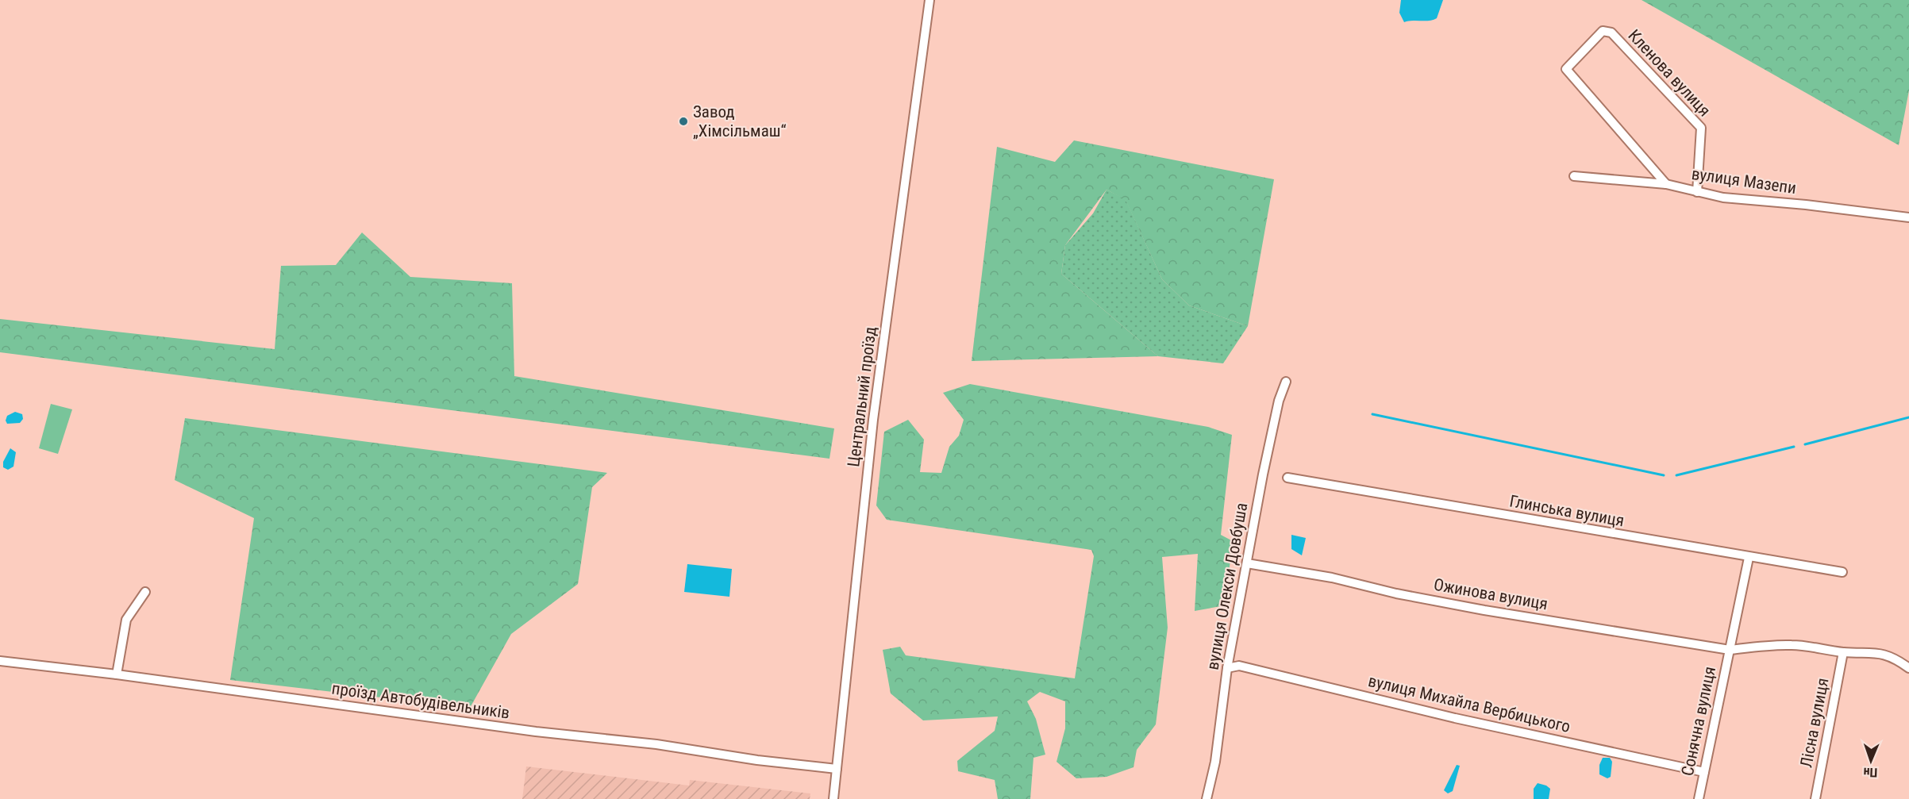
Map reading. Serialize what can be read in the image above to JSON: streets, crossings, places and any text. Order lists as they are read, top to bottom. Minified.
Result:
{"streets":{"street":["Кленова вулиця","вулиця Мазепи","Центральний проїзд","Глинська вулиця","вулиця Олекси Довбуша","Ожинова вулиця","проїзд Автобудівельників","вулиця Михайла Вербицького","Сонячна вулиця","Лісна вулиця"]},"crossings":[["Кленова вулиця","вулиця Мазепи"],["Центральний проїзд","проїзд Автобудівельників"],["Глинська вулиця","Сонячна вулиця"],["вулиця Олекси Довбуша","Ожинова вулиця"],["вулиця Олекси Довбуша","вулиця Михайла Вербицького"],["Ожинова вулиця","Сонячна вулиця"],["вулиця Михайла Вербицького","Сонячна вулиця"],["Сонячна вулиця","Лісна вулиця"]],"places":["Завод „Хімсільмаш“"],"north":"bottom"}
